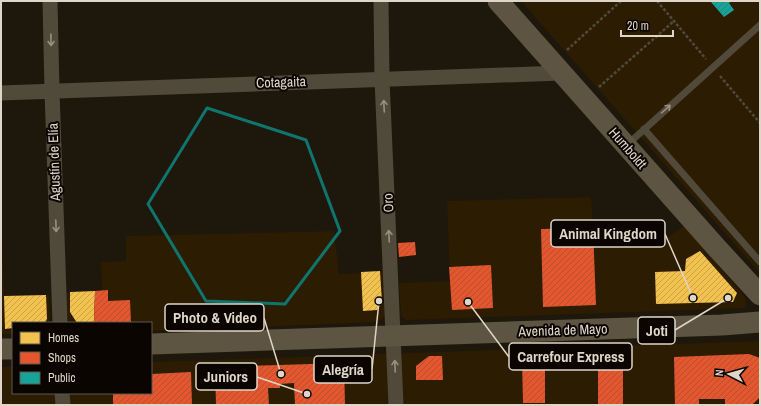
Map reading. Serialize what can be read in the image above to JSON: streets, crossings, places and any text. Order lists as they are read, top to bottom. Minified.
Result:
{"streets":{"main road":["Humboldt","Avenida de Mayo"],"street":["Cotagaita","Agustín de Elía","Oro"]},"crossings":[["Cotagaita","Humboldt"],["Cotagaita","Agustín de Elía"],["Cotagaita","Oro"],["Oro","Avenida de Mayo"]],"one_way":["Agustín de Elía","Oro"],"places":["Animal Kingdom","Joti","Alegría","Carrefour Express","Photo & Video","Juniors"],"legend":["Homes","Shops","Public"],"scale_bar":"20 m","north":"left"}
